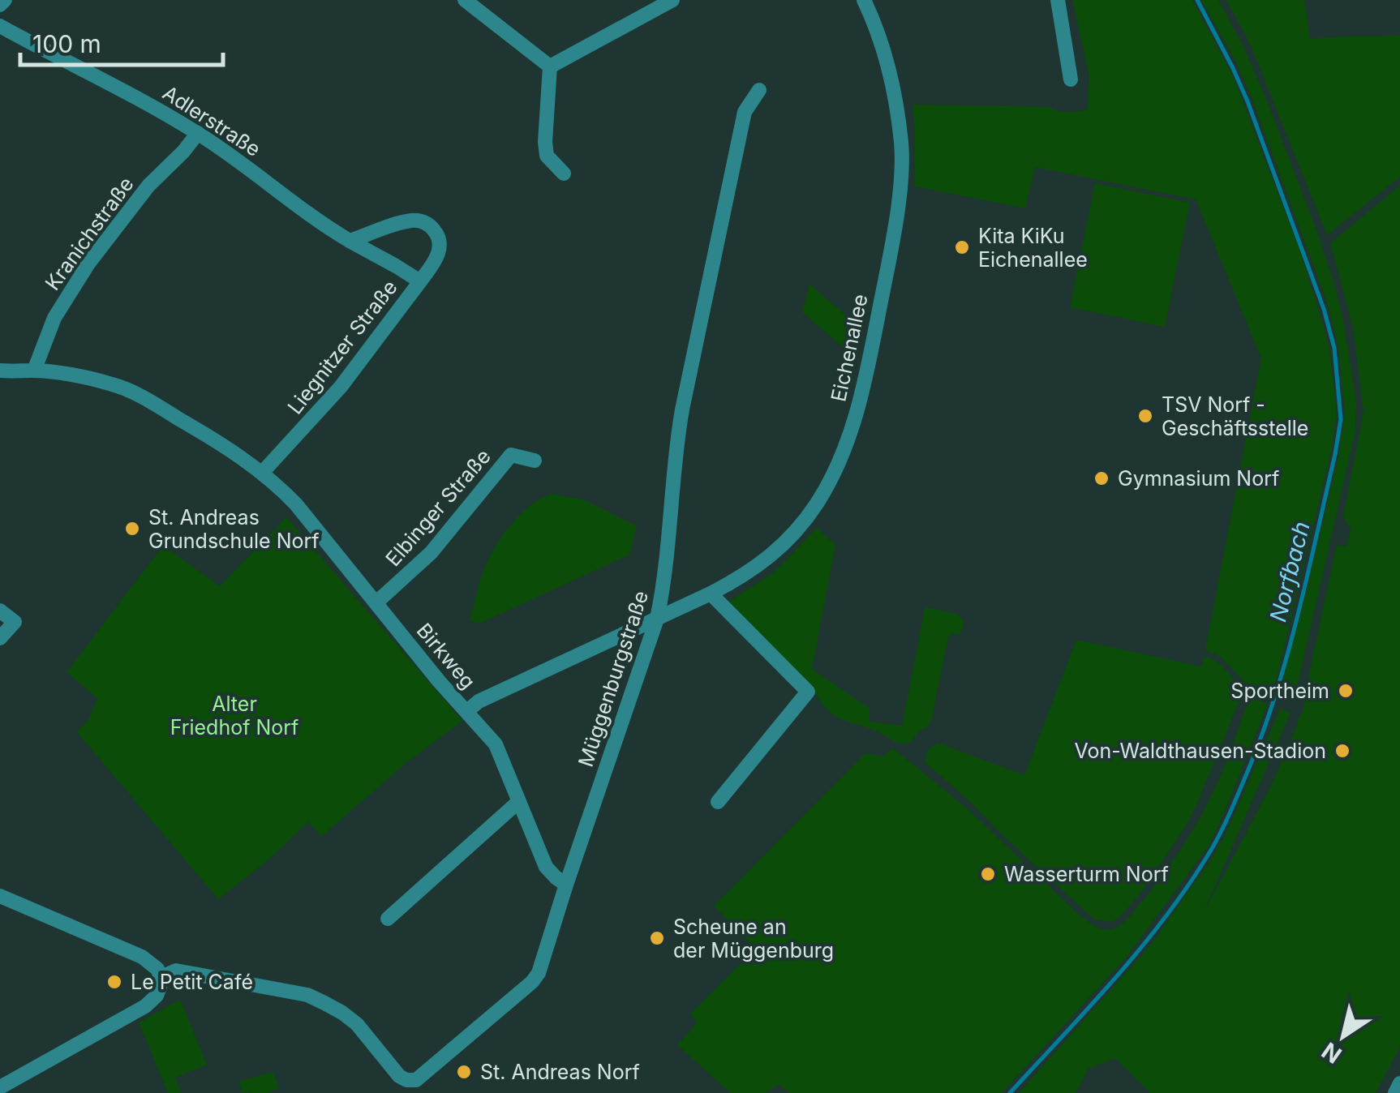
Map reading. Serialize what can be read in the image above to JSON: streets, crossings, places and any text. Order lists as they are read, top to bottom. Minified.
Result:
{"streets":{"street":["Adlerstraße","Kranichstraße","Liegnitzer Straße","Eichenallee","Elbinger Straße","Birkweg","Müggenburgstraße"]},"crossings":[["Adlerstraße","Kranichstraße"],["Adlerstraße","Liegnitzer Straße"],["Kranichstraße","Birkweg"],["Liegnitzer Straße","Birkweg"],["Eichenallee","Birkweg"],["Eichenallee","Müggenburgstraße"],["Elbinger Straße","Birkweg"],["Birkweg","Müggenburgstraße"]],"water":["Norfbach"],"parks":["Alter Friedhof Norf"],"places":["Kita KiKu Eichenallee","TSV Norf - Geschäftsstelle","Gymnasium Norf","St. Andreas Grundschule Norf","Sportheim","Von-Waldthausen-Stadion","Wasserturm Norf","Scheune an der Müggenburg","Le Petit Café","St. Andreas Norf"],"scale_bar":"100 m","north":"bottom left"}
